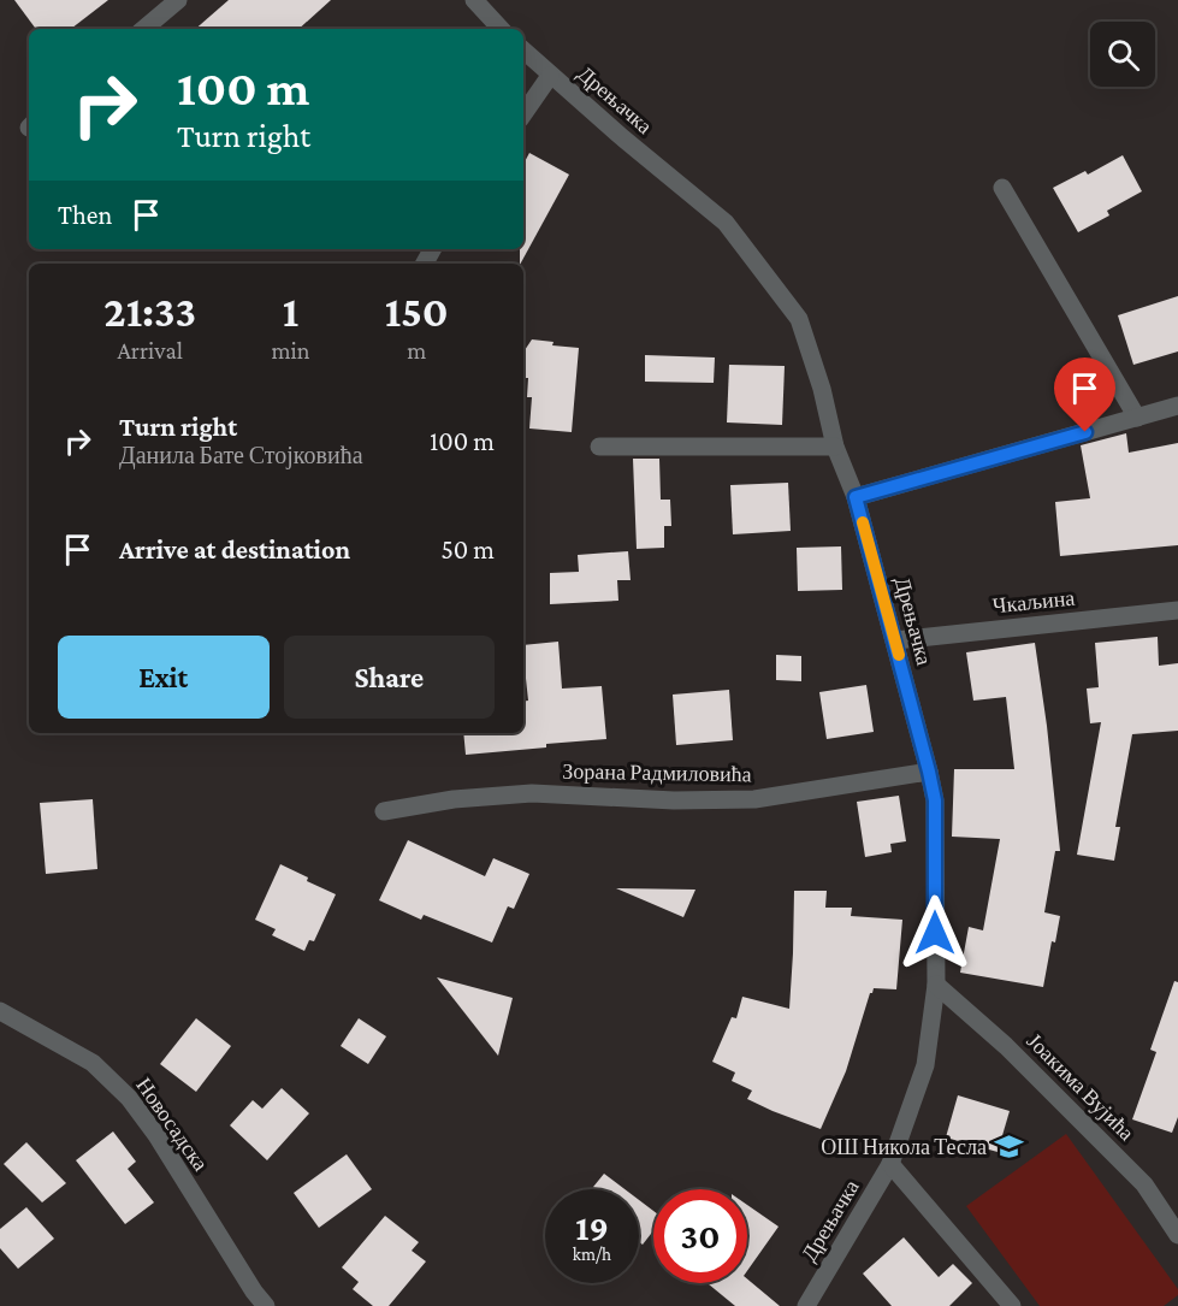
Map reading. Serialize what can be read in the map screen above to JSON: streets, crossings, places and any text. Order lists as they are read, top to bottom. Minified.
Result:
{"streets":{"street":["Дрењачка","Чкаљина","Зорана Радмиловића","Јоакима Вујића","Новосадска"]},"crossings":[["Дрењачка","Чкаљина"],["Дрењачка","Зорана Радмиловића"],["Дрењачка","Јоакима Вујића"]],"places":{"school or university":["ОШ Никола Тесла"]},"page":{"turn":["100 m","Turn right"],"then":"Then","eta":["21:33","Arrival","1","min","150","m"],"list":[{"name":"Turn right","note":"Данила Бате Стојковића","value":"100 m"},{"name":"Arrive at destination","value":"50 m"}],"buttons":["Exit","Share"],"speed":"19 km/h","limit":"30"}}
